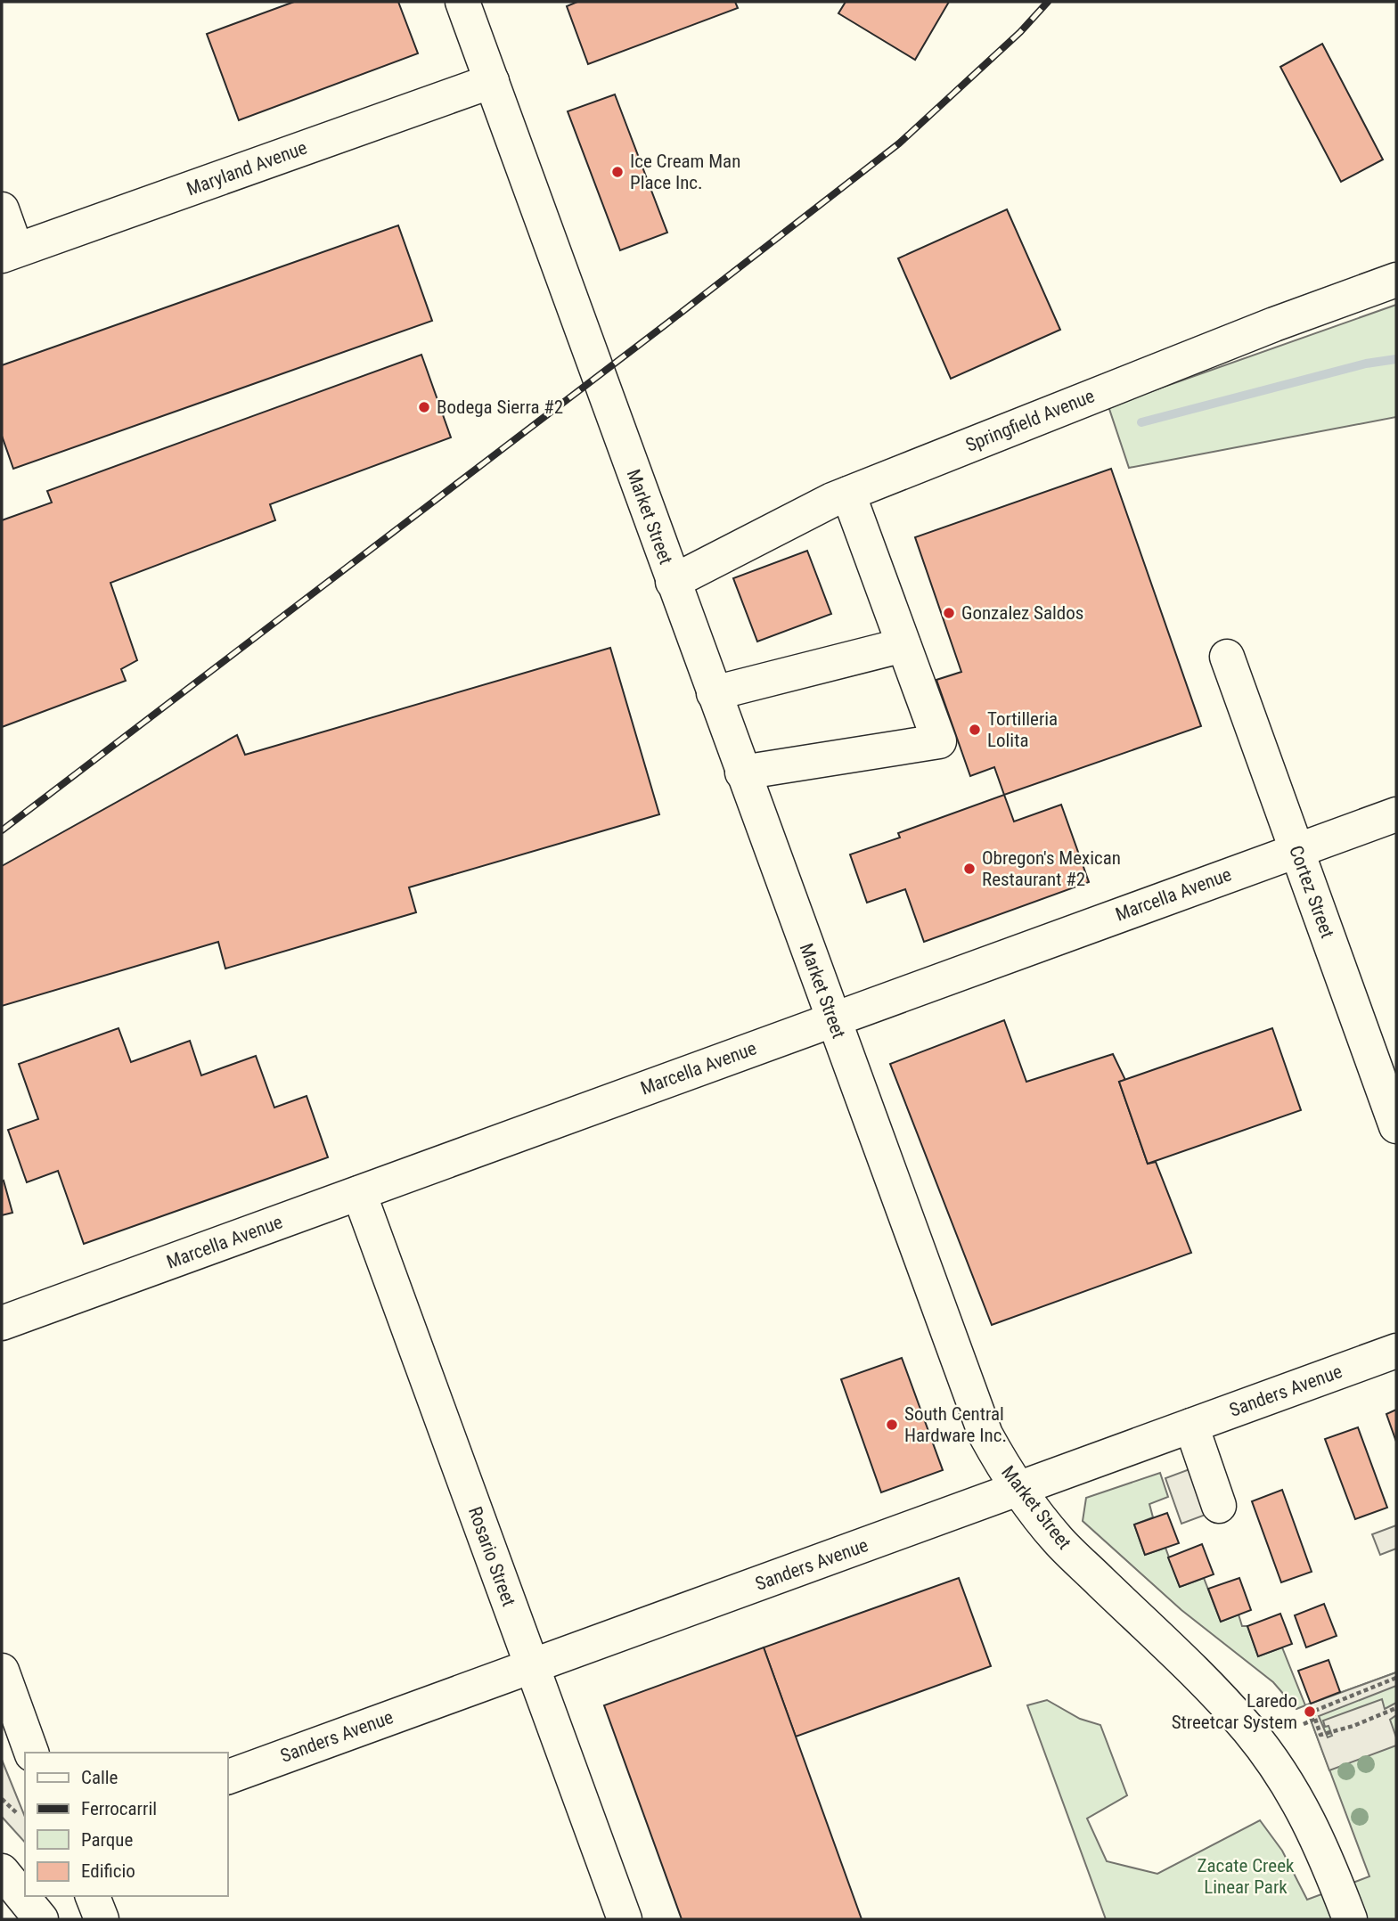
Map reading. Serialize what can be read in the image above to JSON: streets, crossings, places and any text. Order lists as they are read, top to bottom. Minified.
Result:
{"streets":{"street":["Maryland Avenue","Springfield Avenue","Market Street","Cortez Street","Marcella Avenue","Sanders Avenue","Rosario Street"]},"crossings":[["Maryland Avenue","Market Street"],["Springfield Avenue","Market Street"],["Market Street","Marcella Avenue"],["Market Street","Sanders Avenue"],["Cortez Street","Marcella Avenue"],["Marcella Avenue","Rosario Street"],["Sanders Avenue","Rosario Street"]],"parks":["Zacate Creek Linear Park"],"places":["Ice Cream Man Place Inc.","Bodega Sierra #2","Gonzalez Saldos","Tortilleria Lolita","Obregon's Mexican Restaurant #2","South Central Hardware Inc.","Laredo Streetcar System"],"legend":["Calle","Ferrocarril","Parque","Edificio"]}
